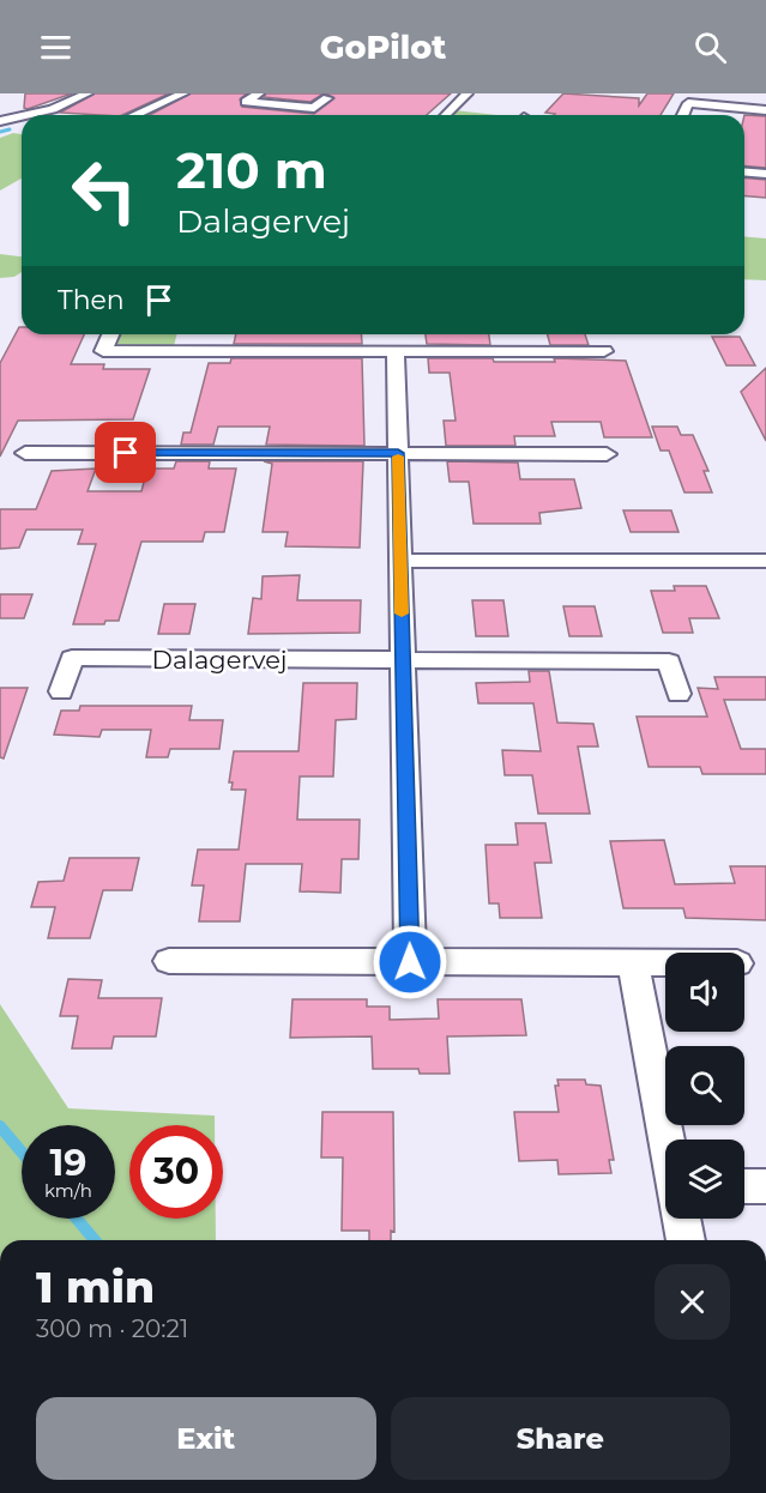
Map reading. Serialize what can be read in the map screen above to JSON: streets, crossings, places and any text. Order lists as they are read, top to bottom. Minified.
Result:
{"streets":{"street":["Dalagervej"]},"page":{"header":"GoPilot","turn":["210 m","Dalagervej"],"then":"Then","speed":"19 km/h","limit":"30","heading":["1 min","300 m · 20:21"],"buttons":["Exit","Share"]}}
